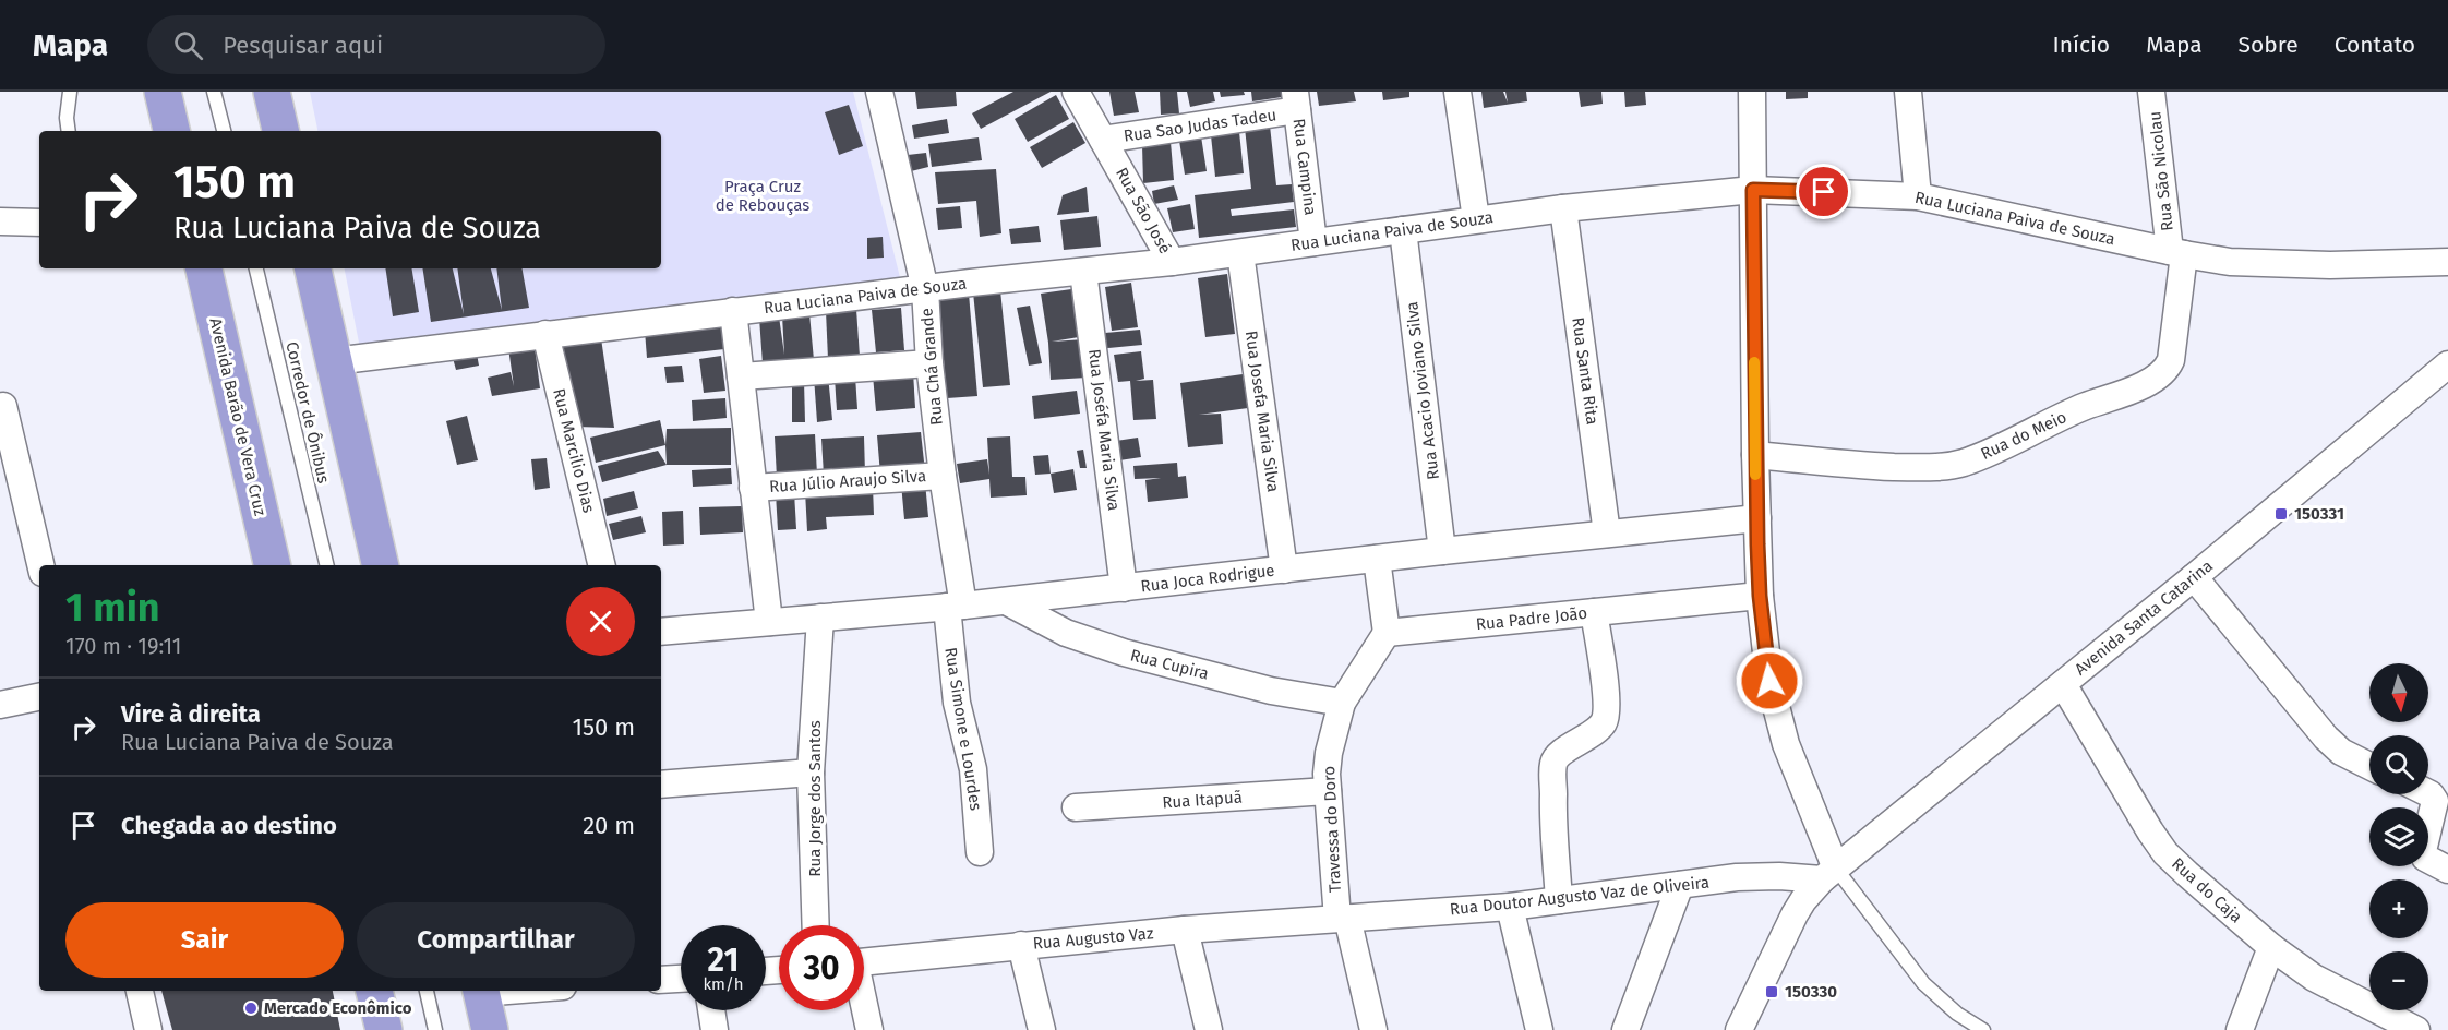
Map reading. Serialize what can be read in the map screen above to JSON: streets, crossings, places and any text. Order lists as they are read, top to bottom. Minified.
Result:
{"streets":{"highway":["Avenida Barão de Vera Cruz"],"street":["Rua Sao Judas Tadeu","Rua Campina","Rua São Nicolau","Rua São José","Rua Luciana Paiva de Souza","Rua Chá Grande","Rua Santa Rita","Rua Acacio Joviano Silva","Rua Josefa Maria Silva","Rua Joséfa Maria Silva","Rua do Meio","Rua Marcilio Dias","Rua Júlio Araujo Silva","Rua Joca Rodrigue","Avenida Santa Catarina","Rua Padre João","Rua Cupira","Rua Simone e Lourdes","Rua Jorge dos Santos","Rua Itapuã","Travessa do Doro","Rua do Caja","Rua Doutor Augusto Vaz de Oliveira","Rua Augusto Vaz"],"lane":["Corredor de Ônibus"]},"crossings":[["Rua Sao Judas Tadeu","Rua Campina"],["Rua Sao Judas Tadeu","Rua São José"],["Rua Campina","Rua Luciana Paiva de Souza"],["Rua São Nicolau","Rua Luciana Paiva de Souza"],["Rua São Nicolau","Rua do Meio"],["Rua São José","Rua Luciana Paiva de Souza"],["Rua Luciana Paiva de Souza","Rua Chá Grande"],["Rua Luciana Paiva de Souza","Rua Santa Rita"],["Rua Luciana Paiva de Souza","Rua Acacio Joviano Silva"],["Rua Luciana Paiva de Souza","Rua Josefa Maria Silva"],["Rua Luciana Paiva de Souza","Rua Joséfa Maria Silva"],["Rua Luciana Paiva de Souza","Rua do Meio"],["Rua Luciana Paiva de Souza","Rua Marcilio Dias"],["Rua Chá Grande","Rua Júlio Araujo Silva"],["Rua Chá Grande","Rua Joca Rodrigue"],["Rua Chá Grande","Rua Simone e Lourdes"],["Rua Santa Rita","Rua Joca Rodrigue"],["Rua Acacio Joviano Silva","Rua Joca Rodrigue"],["Rua Josefa Maria Silva","Rua Joca Rodrigue"],["Rua Joséfa Maria Silva","Rua Joca Rodrigue"],["Rua Joca Rodrigue","Rua Cupira"],["Rua Joca Rodrigue","Rua Simone e Lourdes"],["Rua Joca Rodrigue","Rua Jorge dos Santos"],["Avenida Santa Catarina","Rua do Caja"],["Avenida Santa Catarina","Rua Doutor Augusto Vaz de Oliveira"],["Rua Cupira","Travessa do Doro"],["Rua Itapuã","Travessa do Doro"],["Travessa do Doro","Rua Doutor Augusto Vaz de Oliveira"],["Travessa do Doro","Rua Augusto Vaz"],["Rua Doutor Augusto Vaz de Oliveira","Rua Augusto Vaz"]],"parks":["Praça Cruz de Rebouças"],"places":{"transit":["150331","150330"],"other":["Mercado Econômico"]},"north":"bottom","page":{"header":"Mapa","search":"Pesquisar aqui","nav":["Início","Mapa","Sobre","Contato"],"turn":["150 m","Rua Luciana Paiva de Souza"],"heading":["1 min","170 m · 19:11"],"map_buttons":["+","−"],"list":[{"name":"Vire à direita","note":"Rua Luciana Paiva de Souza","value":"150 m"},{"name":"Chegada ao destino","value":"20 m"}],"buttons":["Sair","Compartilhar"],"speed":"21 km/h","limit":"30"}}
